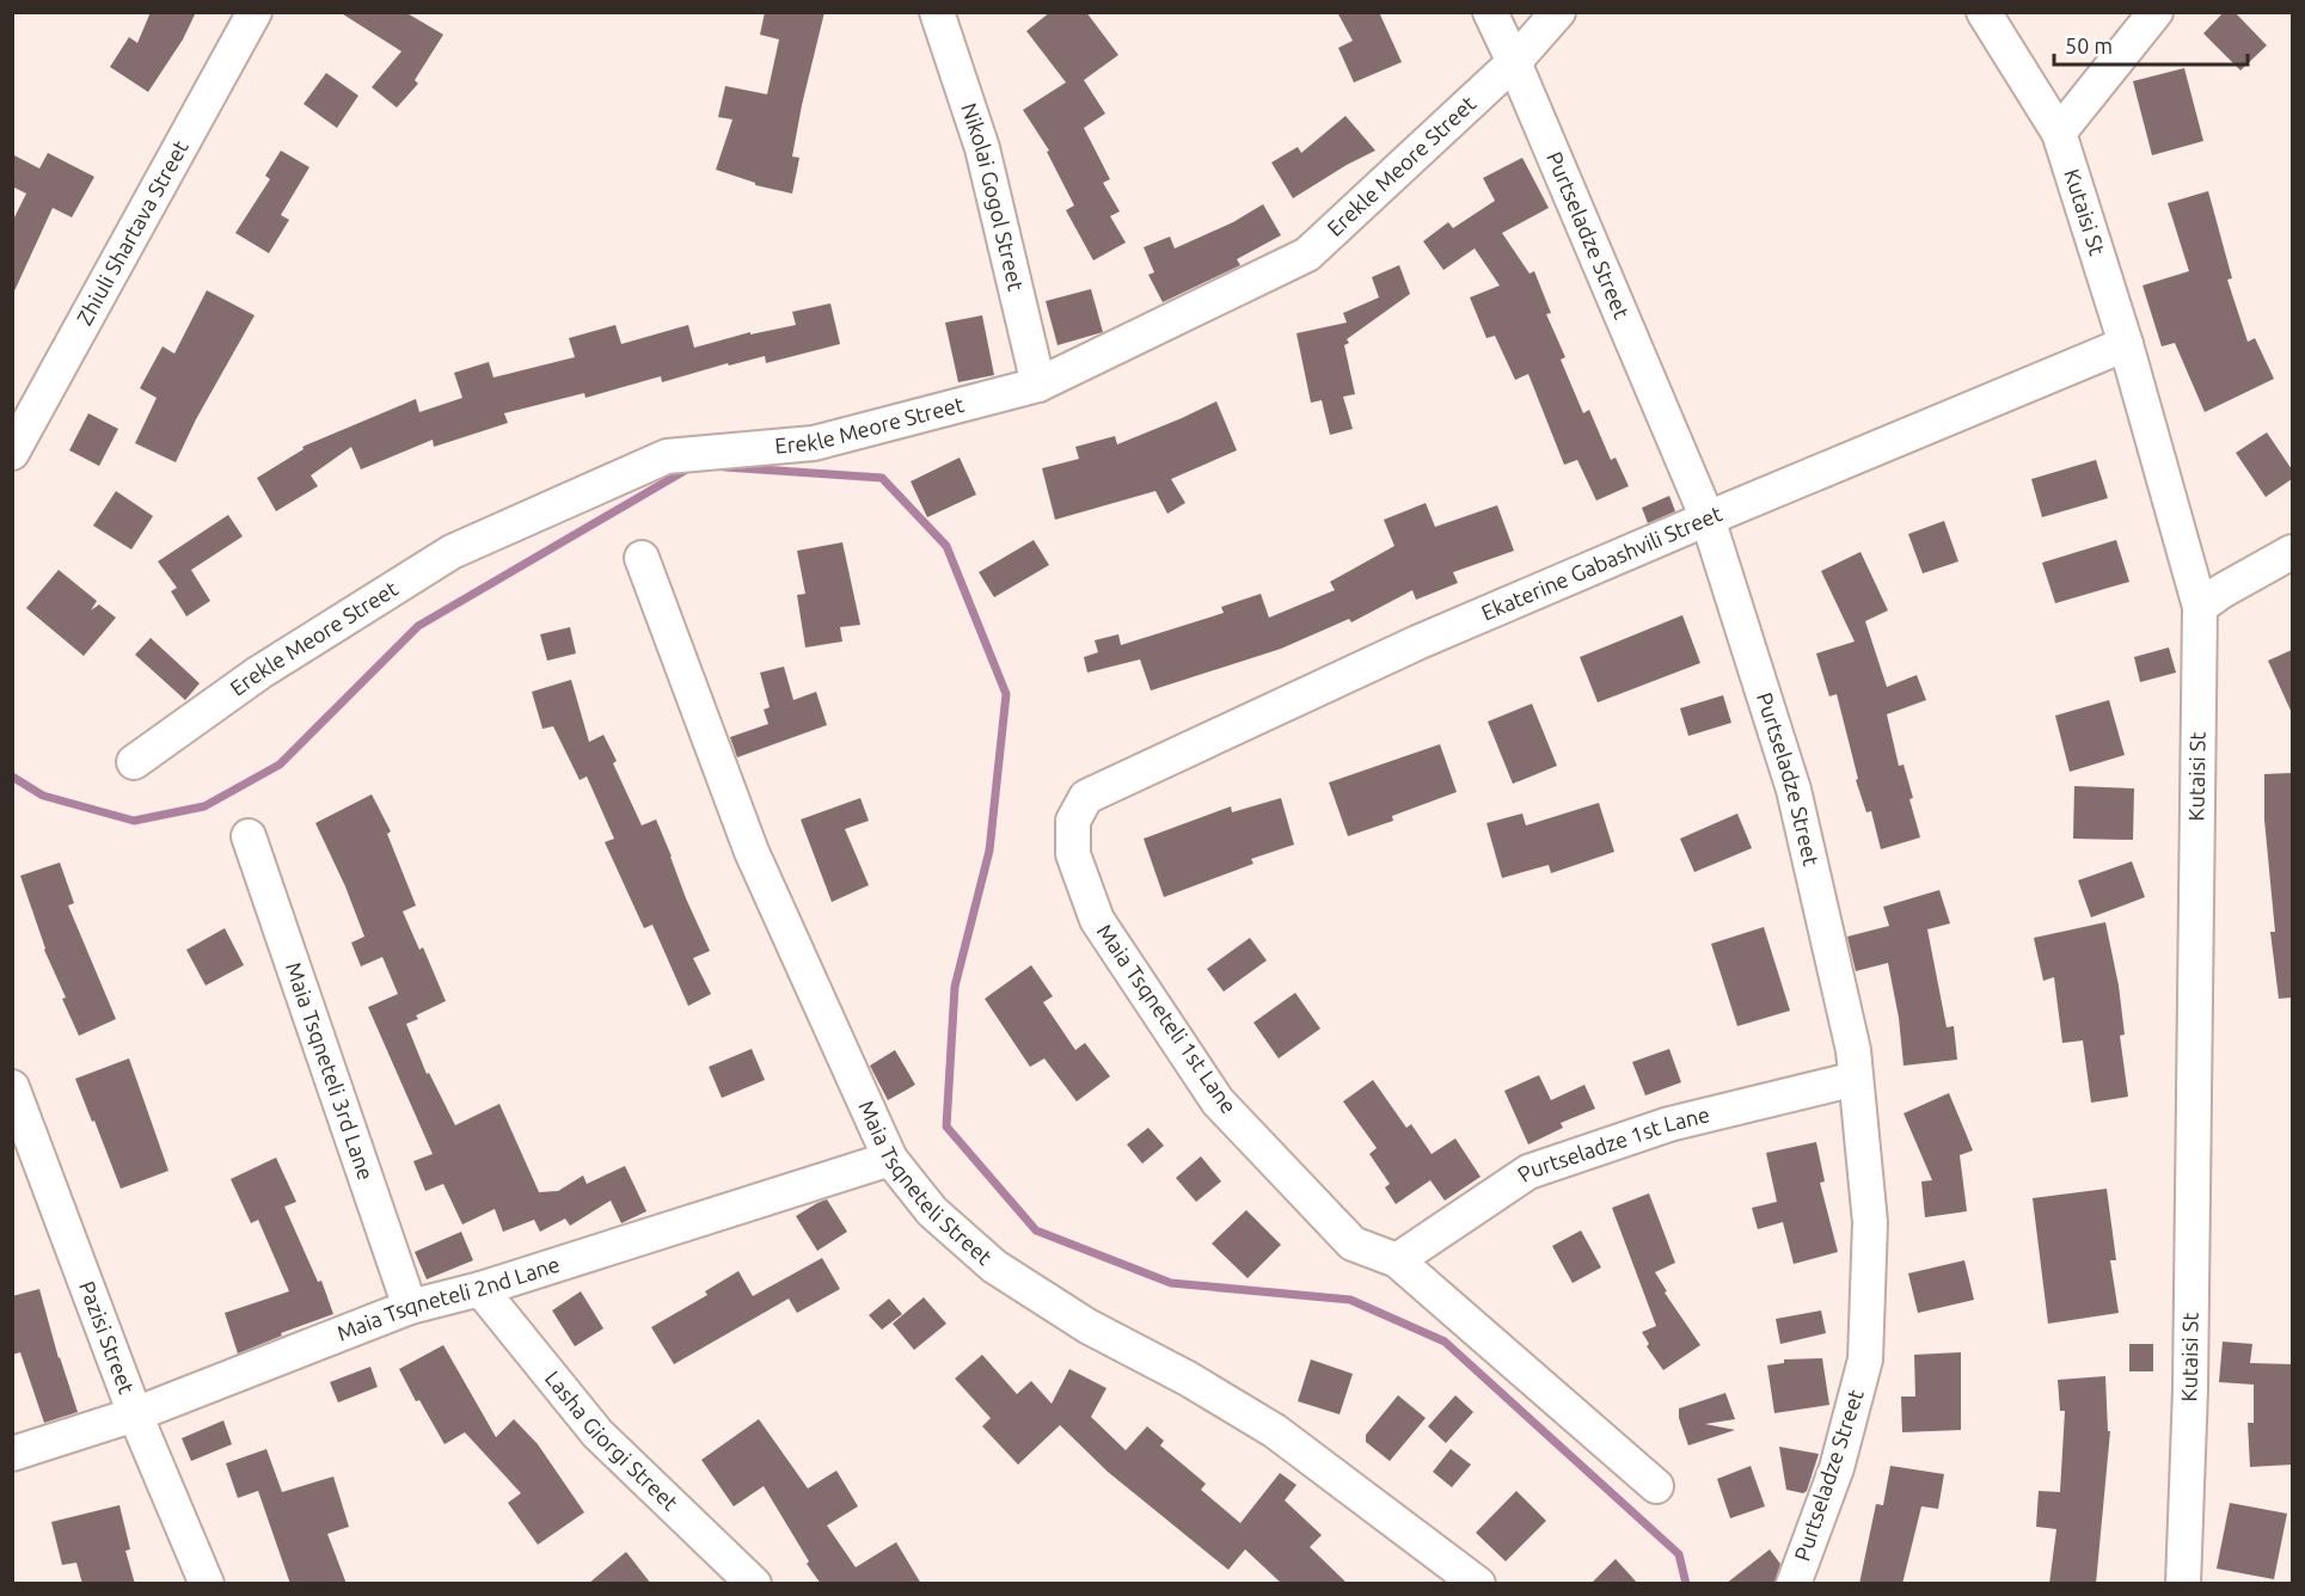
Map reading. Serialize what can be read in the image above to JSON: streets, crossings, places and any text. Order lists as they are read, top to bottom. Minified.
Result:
{"streets":{"street":["Erekle Meore Street","Nikolai Gogol Street","Kutaisi St","Zhiuli Shartava Street","Purtseladze Street","Ekaterine Gabashvili Street","Maia Tsqneteli 1st Lane","Maia Tsqneteli 3rd Lane","Purtseladze 1st Lane","Maia Tsqneteli Street","Maia Tsqneteli 2nd Lane","Pazisi Street","Lasha Giorgi Street"]},"crossings":[["Erekle Meore Street","Nikolai Gogol Street"],["Erekle Meore Street","Purtseladze Street"],["Kutaisi St","Ekaterine Gabashvili Street"],["Purtseladze Street","Ekaterine Gabashvili Street"],["Purtseladze Street","Purtseladze 1st Lane"],["Ekaterine Gabashvili Street","Maia Tsqneteli 1st Lane"],["Maia Tsqneteli 1st Lane","Purtseladze 1st Lane"],["Maia Tsqneteli 3rd Lane","Maia Tsqneteli 2nd Lane"],["Maia Tsqneteli Street","Maia Tsqneteli 2nd Lane"],["Maia Tsqneteli 2nd Lane","Pazisi Street"],["Maia Tsqneteli 2nd Lane","Lasha Giorgi Street"]],"scale_bar":"50 m"}
